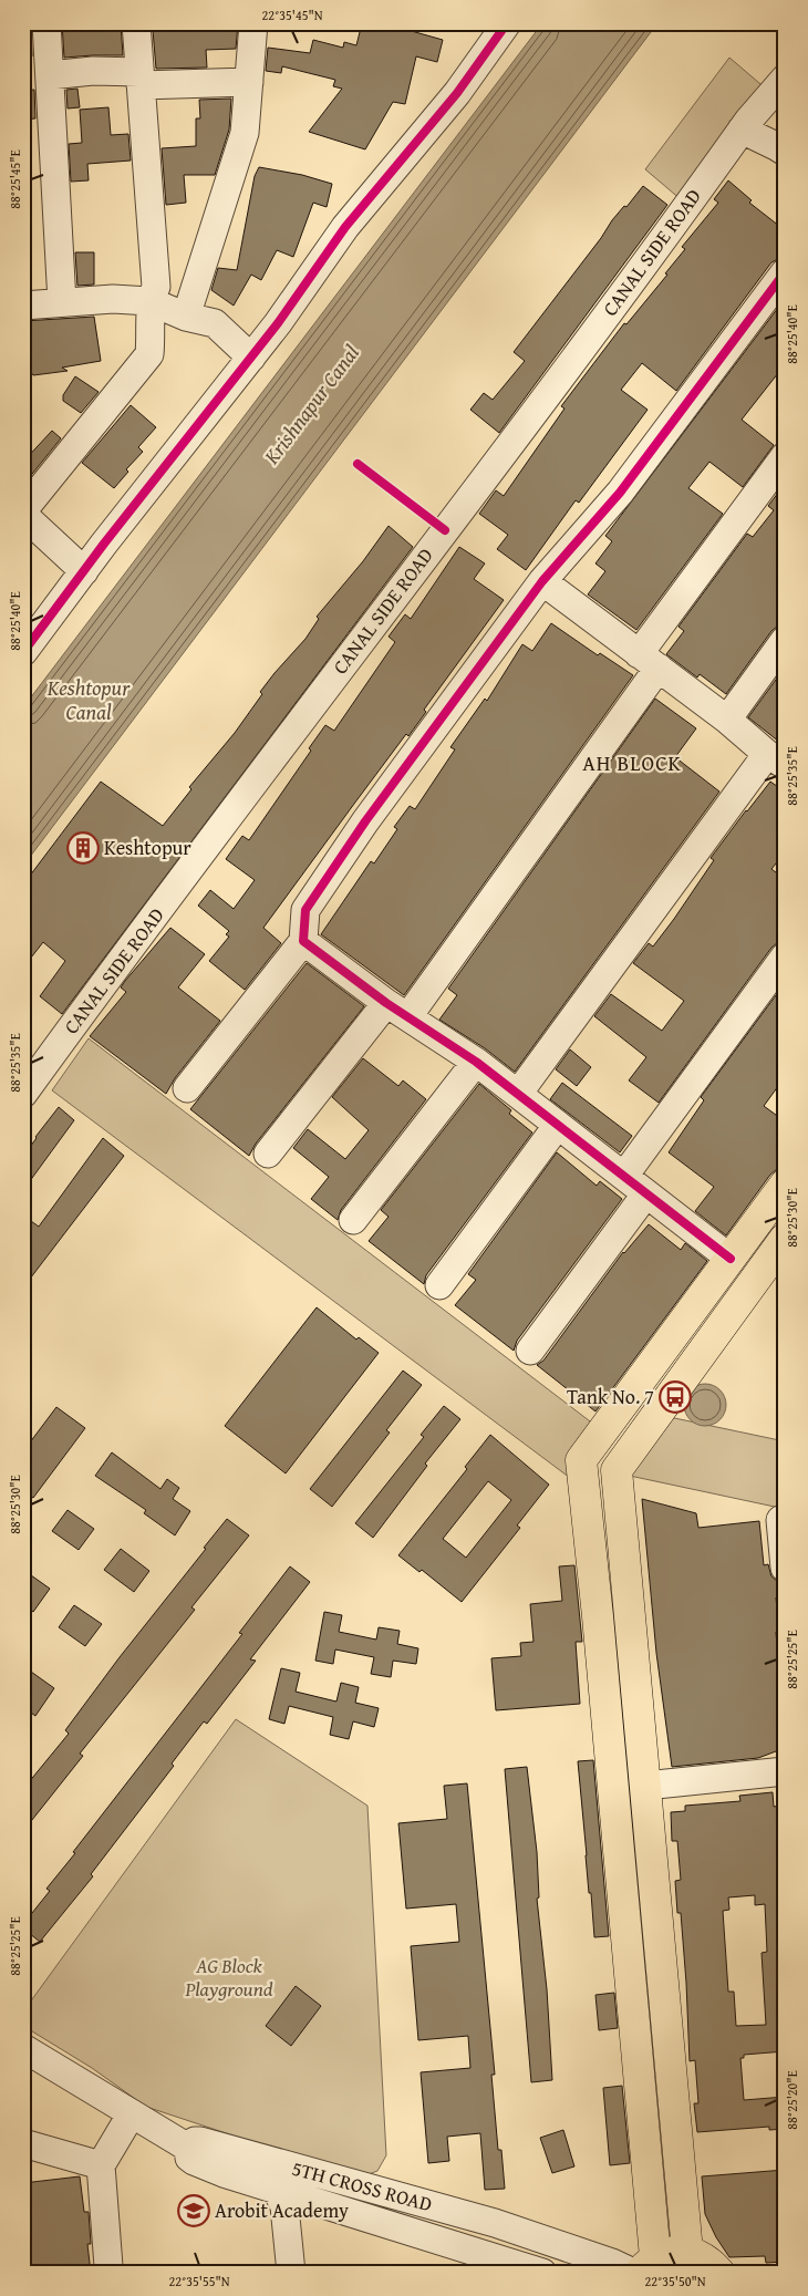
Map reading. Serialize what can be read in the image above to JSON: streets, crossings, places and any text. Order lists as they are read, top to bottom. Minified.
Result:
{"streets":{"street":["CANAL SIDE ROAD","5TH CROSS ROAD"]},"districts":["AH BLOCK"],"water":["Krishnapur Canal","Keshtopur Canal"],"parks":["AG Block Playground"],"places":{"building":["Keshtopur"],"bus stop":["Tank No. 7"],"school or university":["Arobit Academy"]},"coordinates":["22°35'45\"N","88°25'45\"E","88°25'40\"E","88°25'35\"E","88°25'30\"E","88°25'25\"E","88°25'20\"E","22°35'55\"N","22°35'50\"N"]}
